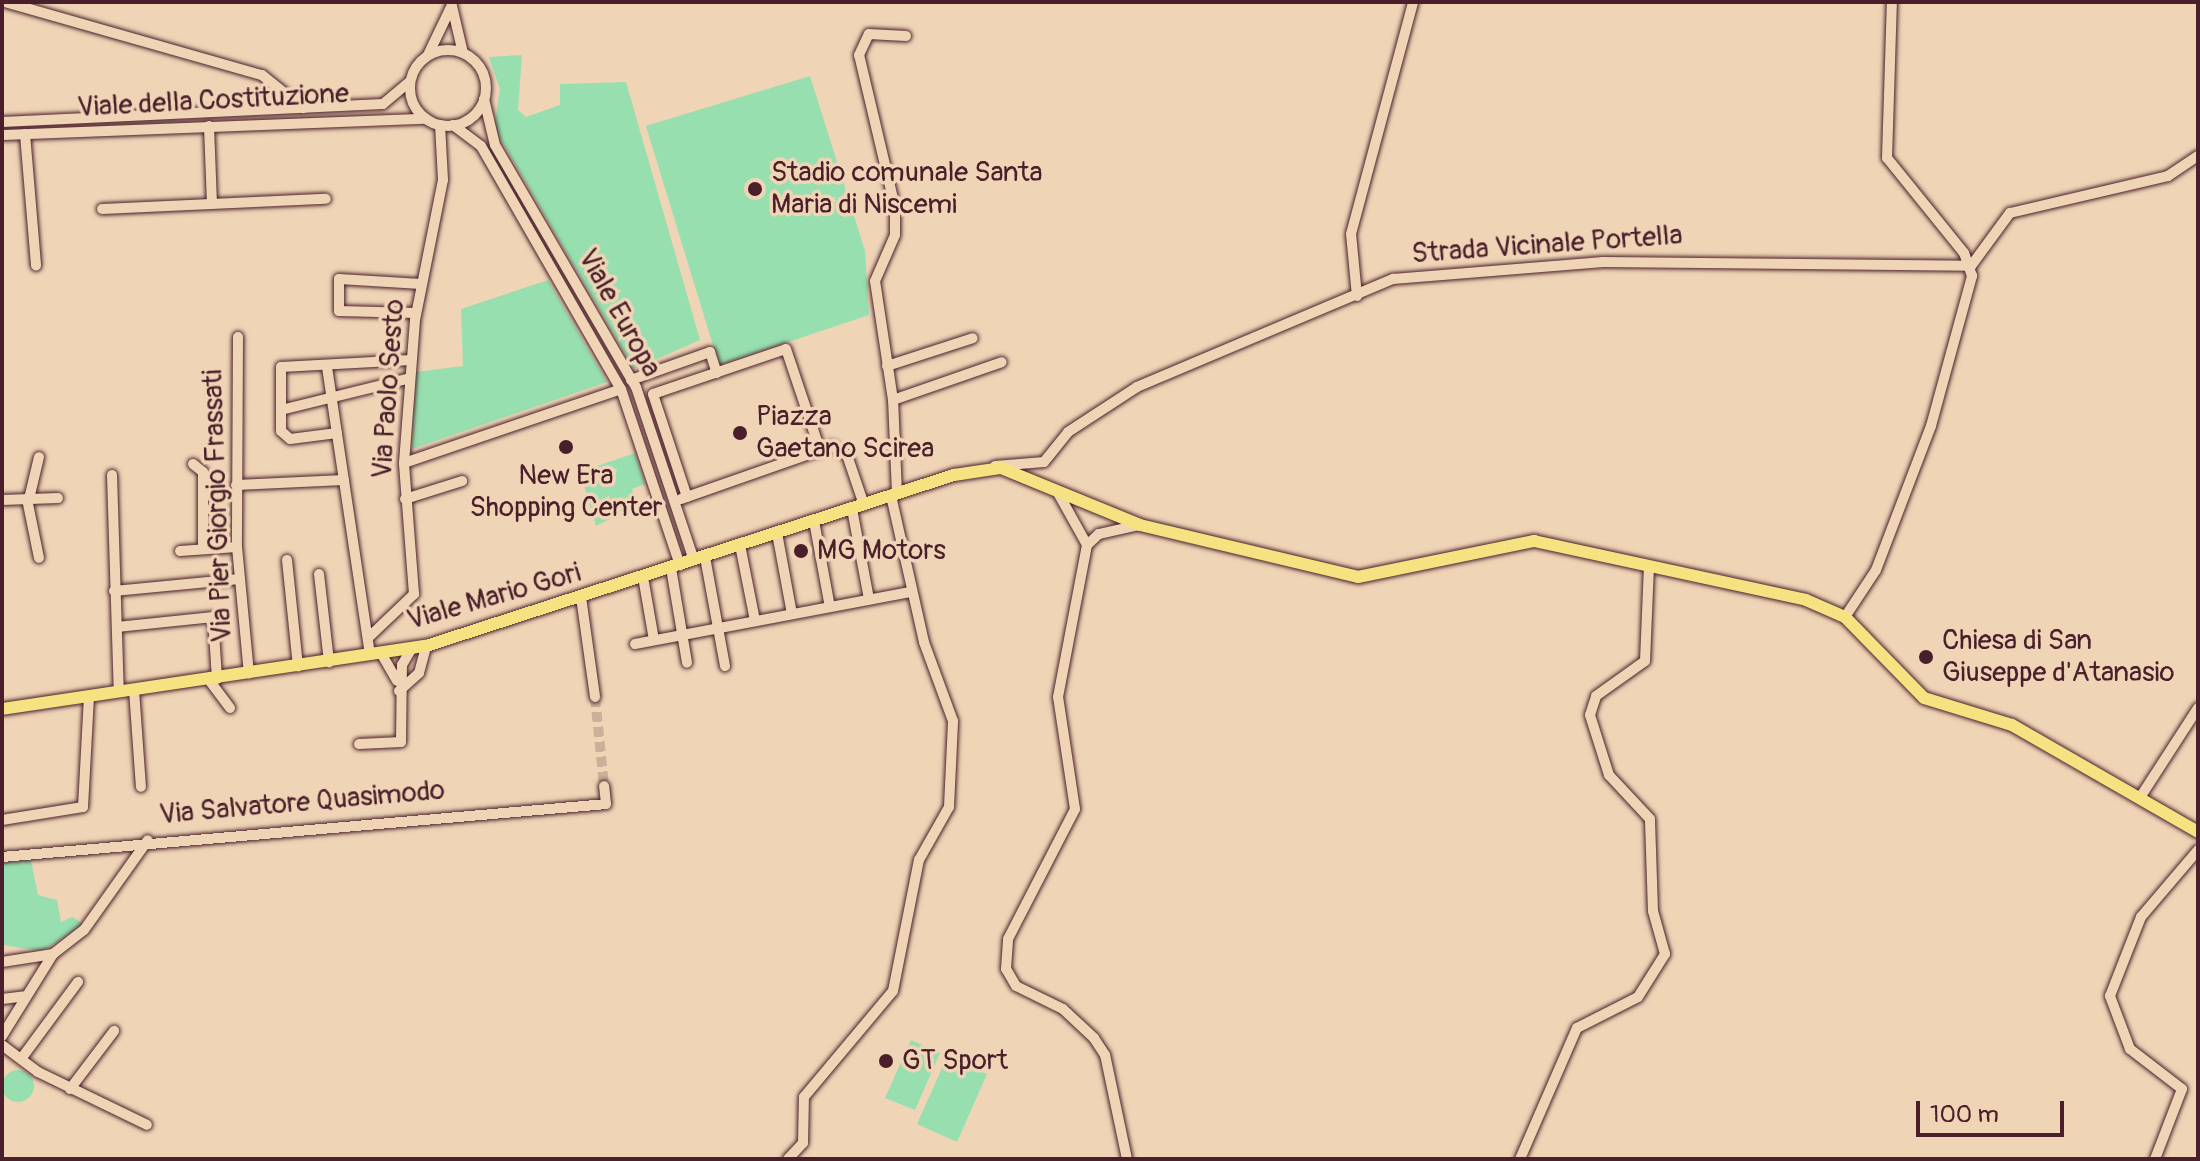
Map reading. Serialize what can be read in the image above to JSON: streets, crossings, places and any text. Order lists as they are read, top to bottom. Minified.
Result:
{"streets":{"main road":["Viale Mario Gori"],"street":["Viale della Costituzione","Strada Vicinale Portella","Viale Europa","Via Paolo Sesto","Via Pier Giorgio Frassati","Via Salvatore Quasimodo"]},"crossings":[["Viale della Costituzione","Viale Europa"],["Viale della Costituzione","Via Paolo Sesto"],["Strada Vicinale Portella","Viale Mario Gori"],["Viale Europa","Via Paolo Sesto"],["Viale Europa","Viale Mario Gori"],["Via Pier Giorgio Frassati","Viale Mario Gori"]],"places":["Stadio comunale Santa Maria di Niscemi","Piazza Gaetano Scirea","New Era Shopping Center","MG Motors","Chiesa di San Giuseppe d'Atanasio","GT Sport"],"scale_bar":"100 m"}
